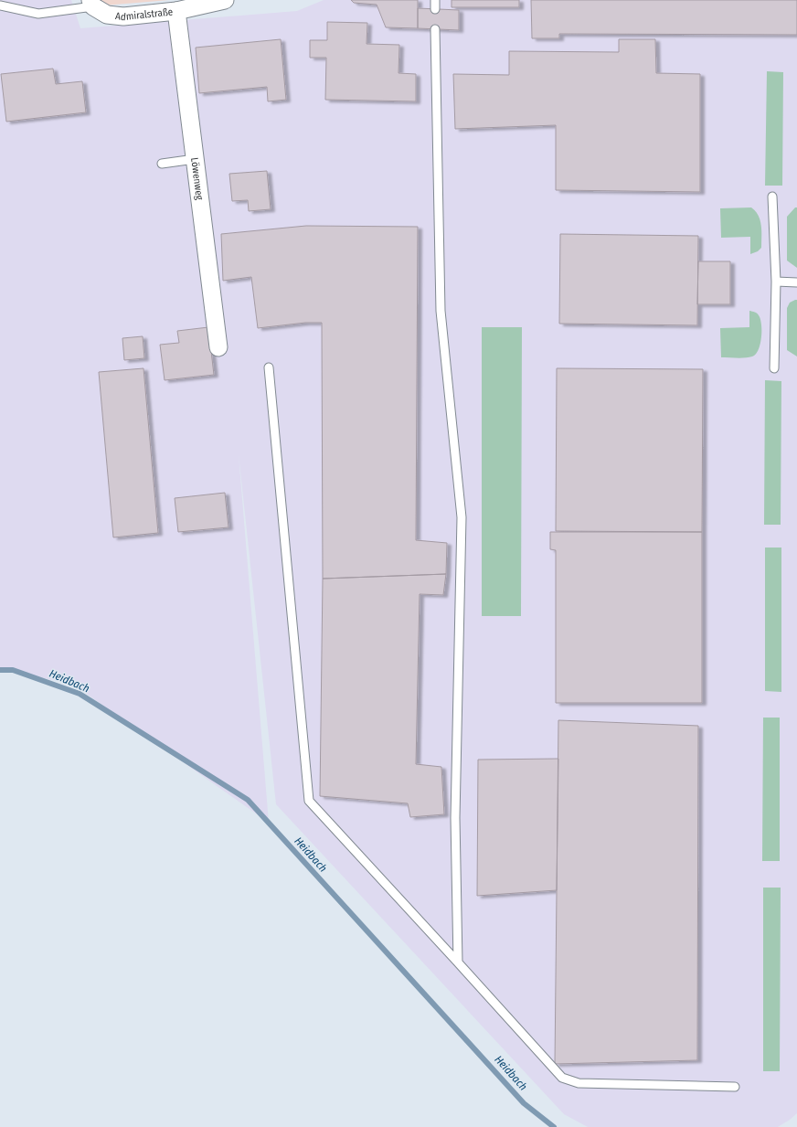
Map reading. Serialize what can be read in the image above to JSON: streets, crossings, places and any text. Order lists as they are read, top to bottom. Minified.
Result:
{"streets":{"street":["Admiralstraße","Löwenweg"]},"crossings":[["Admiralstraße","Löwenweg"]],"water":["Heidbach"]}
